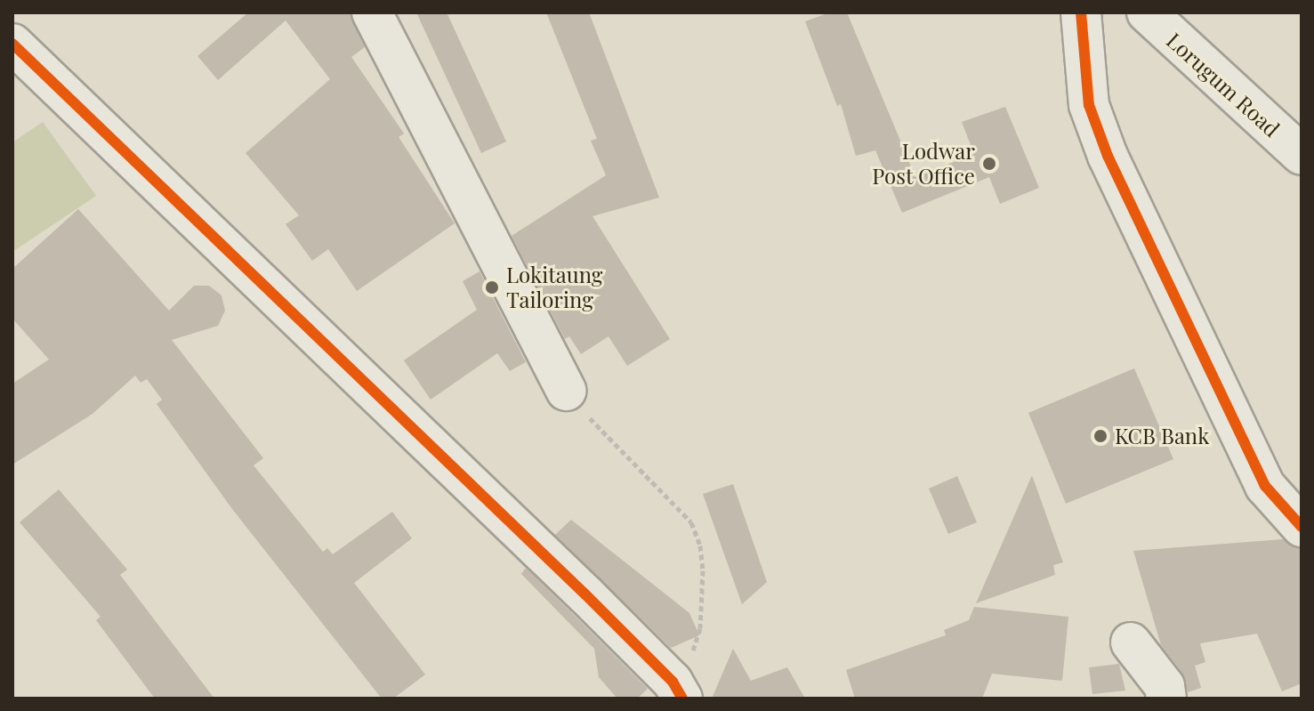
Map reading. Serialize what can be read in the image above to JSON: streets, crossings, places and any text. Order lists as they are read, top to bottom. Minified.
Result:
{"streets":{"street":["Lorugum Road"]},"places":["Lodwar Post Office","Lokitaung Tailoring","KCB Bank"]}
